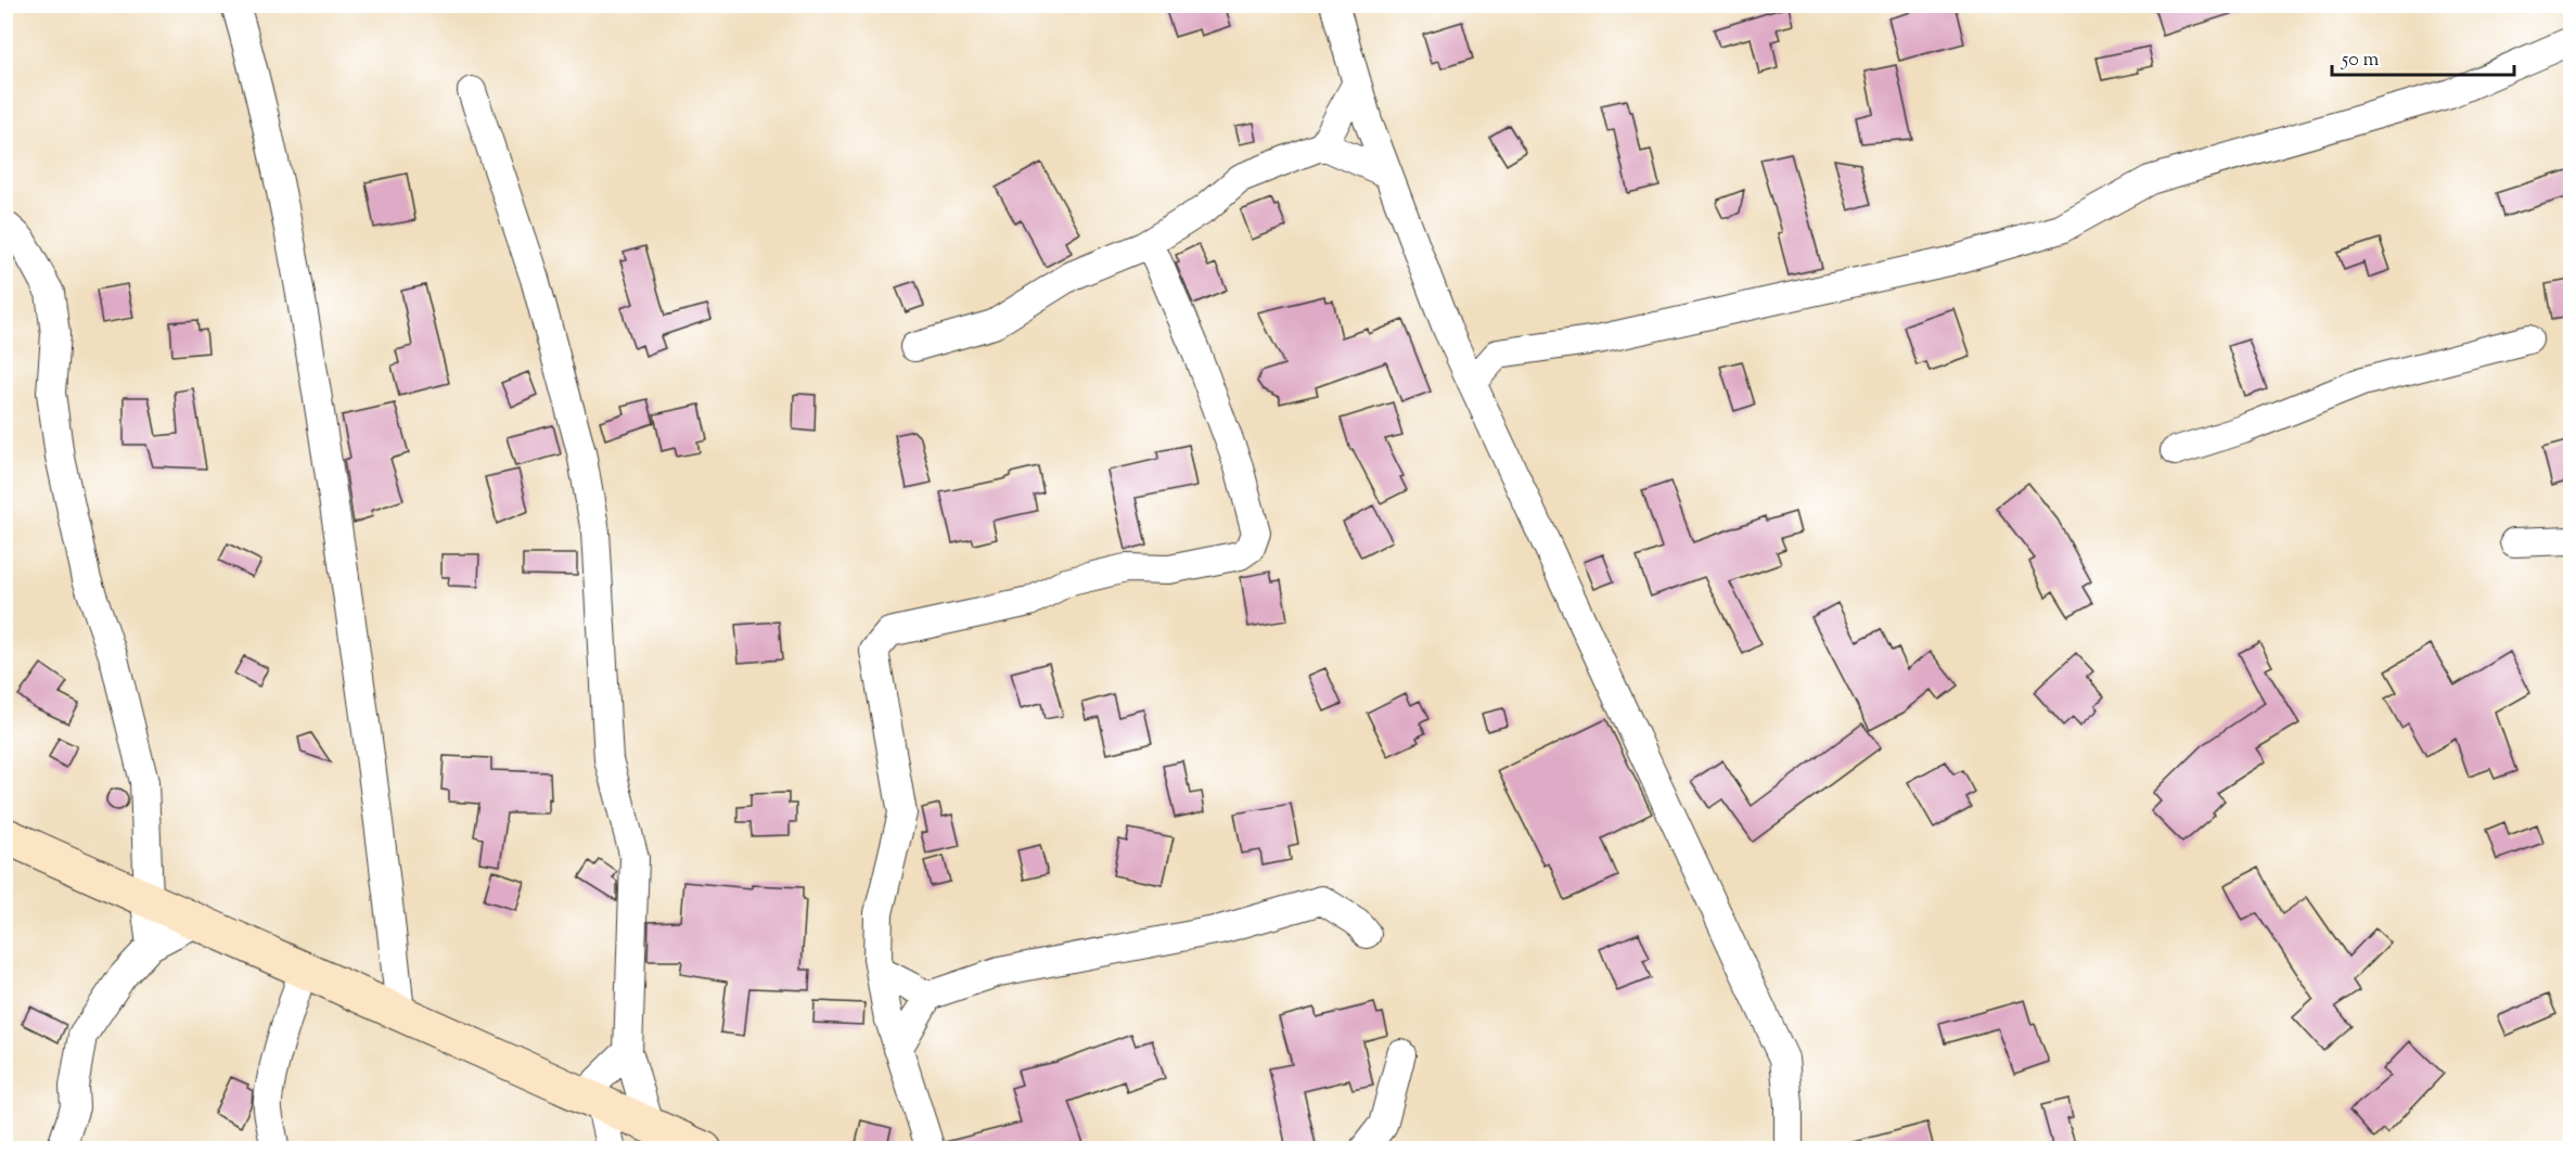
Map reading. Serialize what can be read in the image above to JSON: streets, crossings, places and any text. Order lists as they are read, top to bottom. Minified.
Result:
{"scale_bar":"50 m"}
